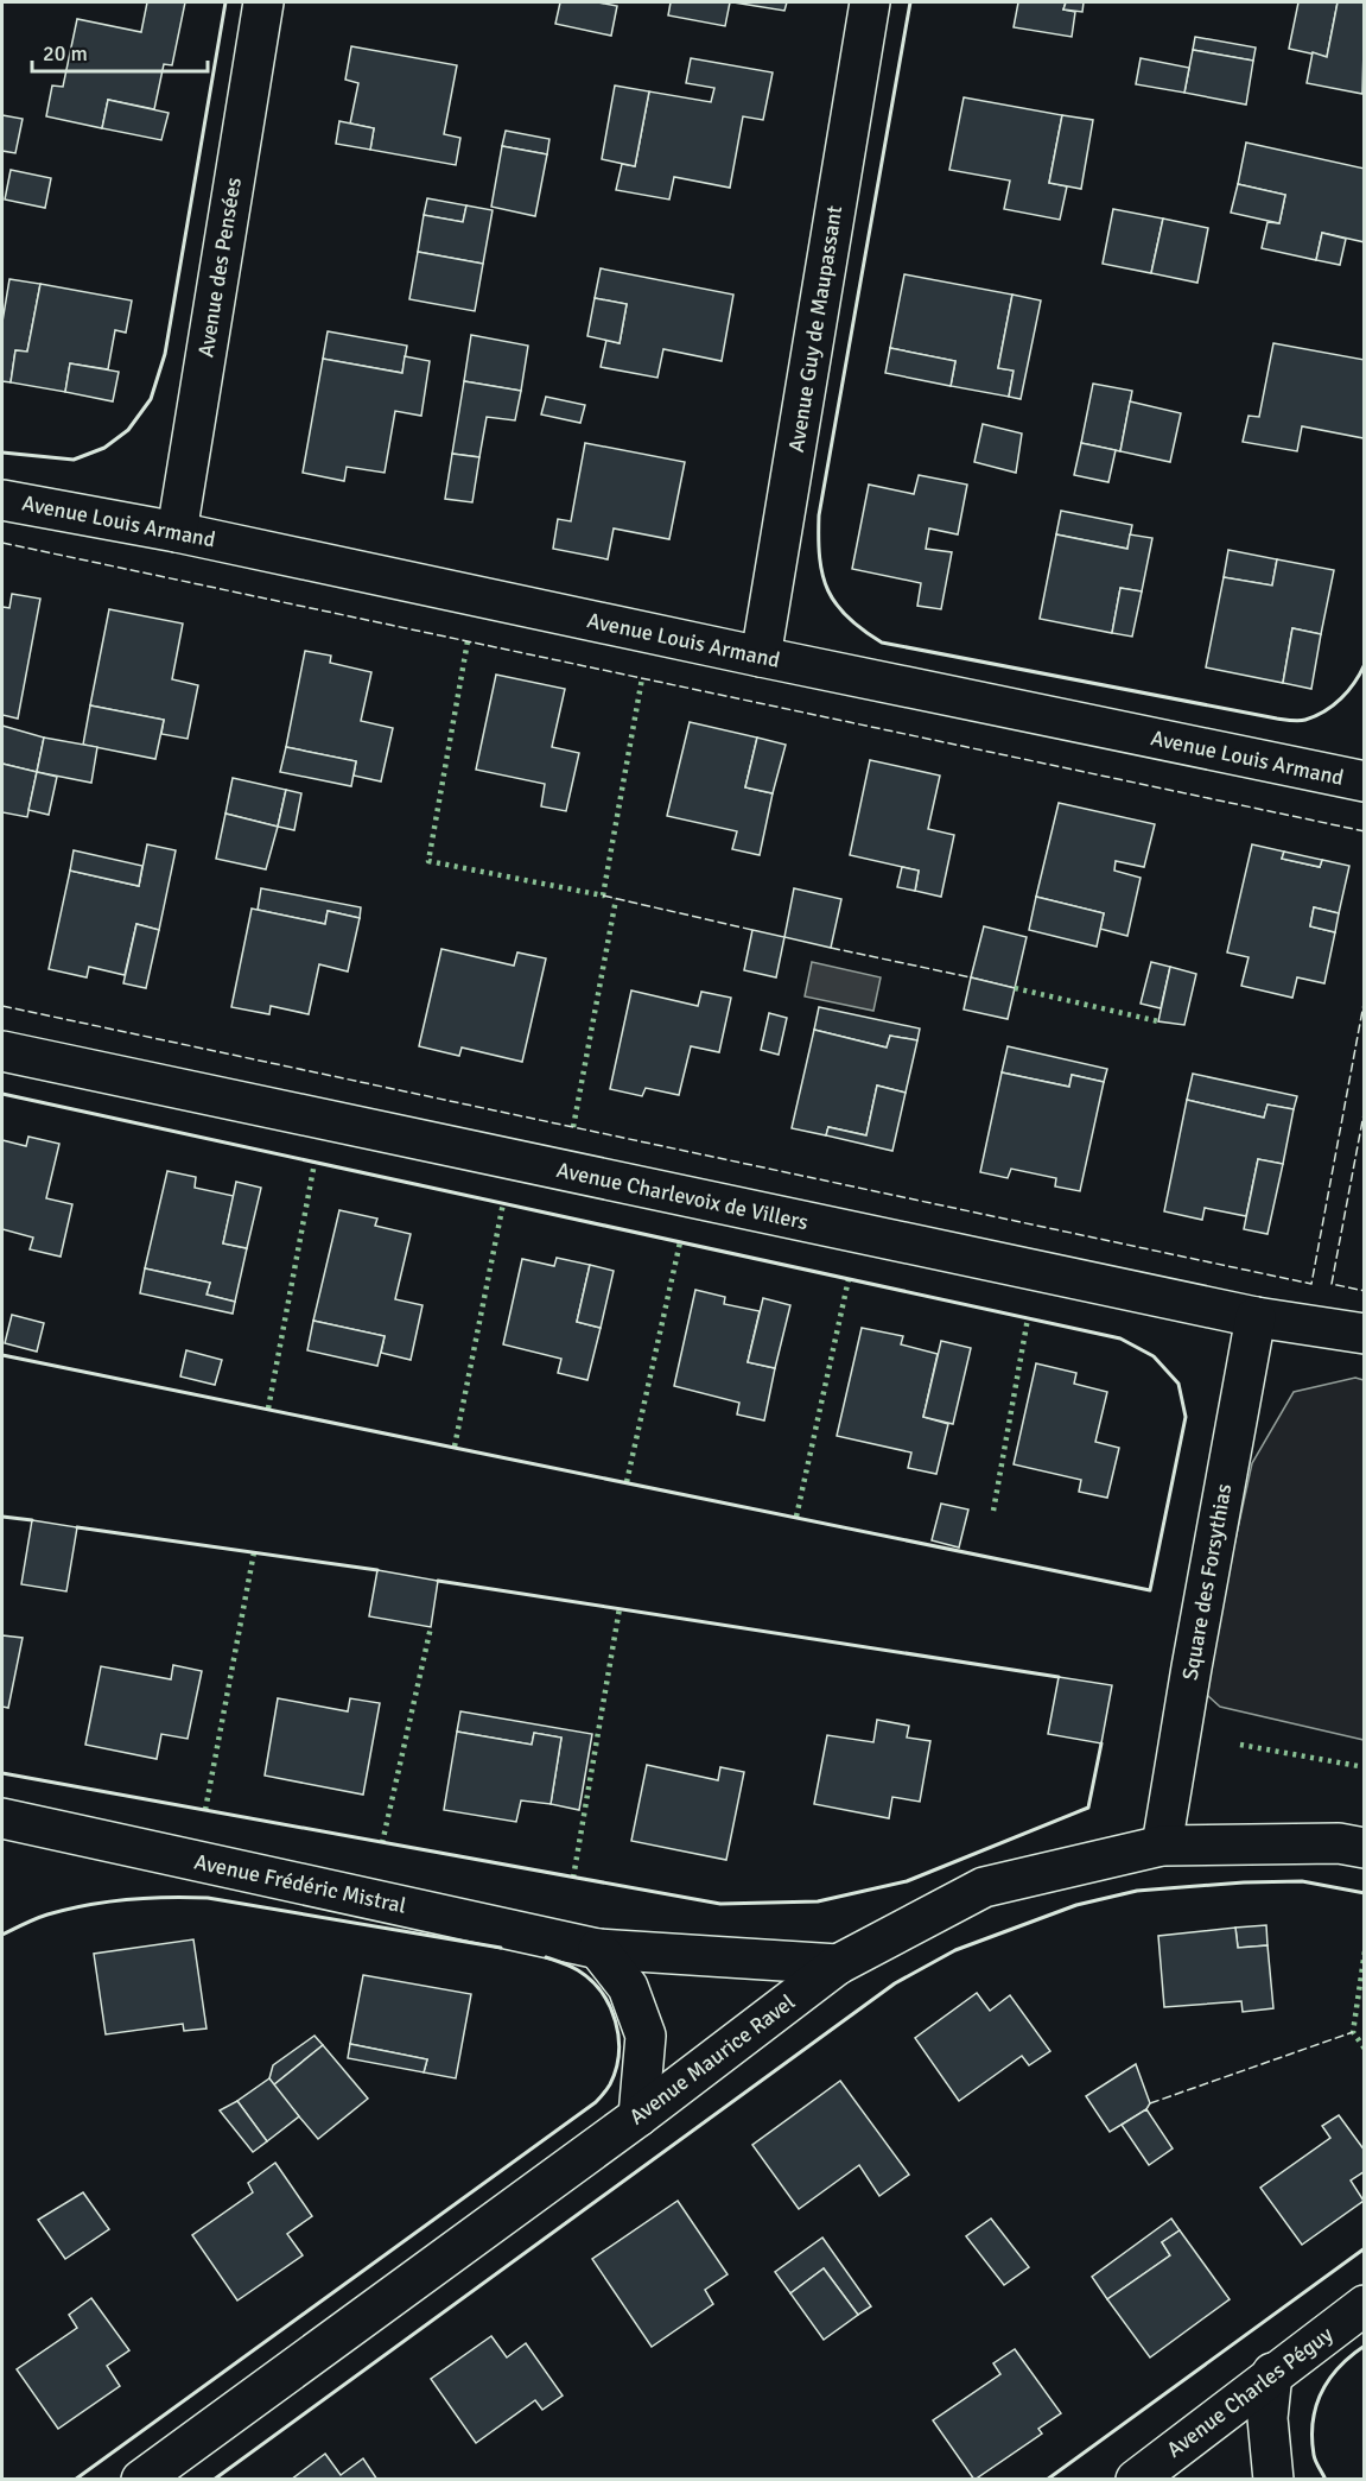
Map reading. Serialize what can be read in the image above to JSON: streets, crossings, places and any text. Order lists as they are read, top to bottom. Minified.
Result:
{"streets":{"street":["Avenue des Pensées","Avenue Guy de Maupassant","Avenue Louis Armand","Avenue Charlevoix de Villers","Square des Forsythias","Avenue Frédéric Mistral","Avenue Maurice Ravel","Avenue Charles Péguy"]},"crossings":[["Avenue des Pensées","Avenue Louis Armand"],["Avenue Guy de Maupassant","Avenue Louis Armand"],["Avenue Charlevoix de Villers","Square des Forsythias"],["Square des Forsythias","Avenue Maurice Ravel"],["Avenue Frédéric Mistral","Avenue Maurice Ravel"]],"scale_bar":"20 m"}
